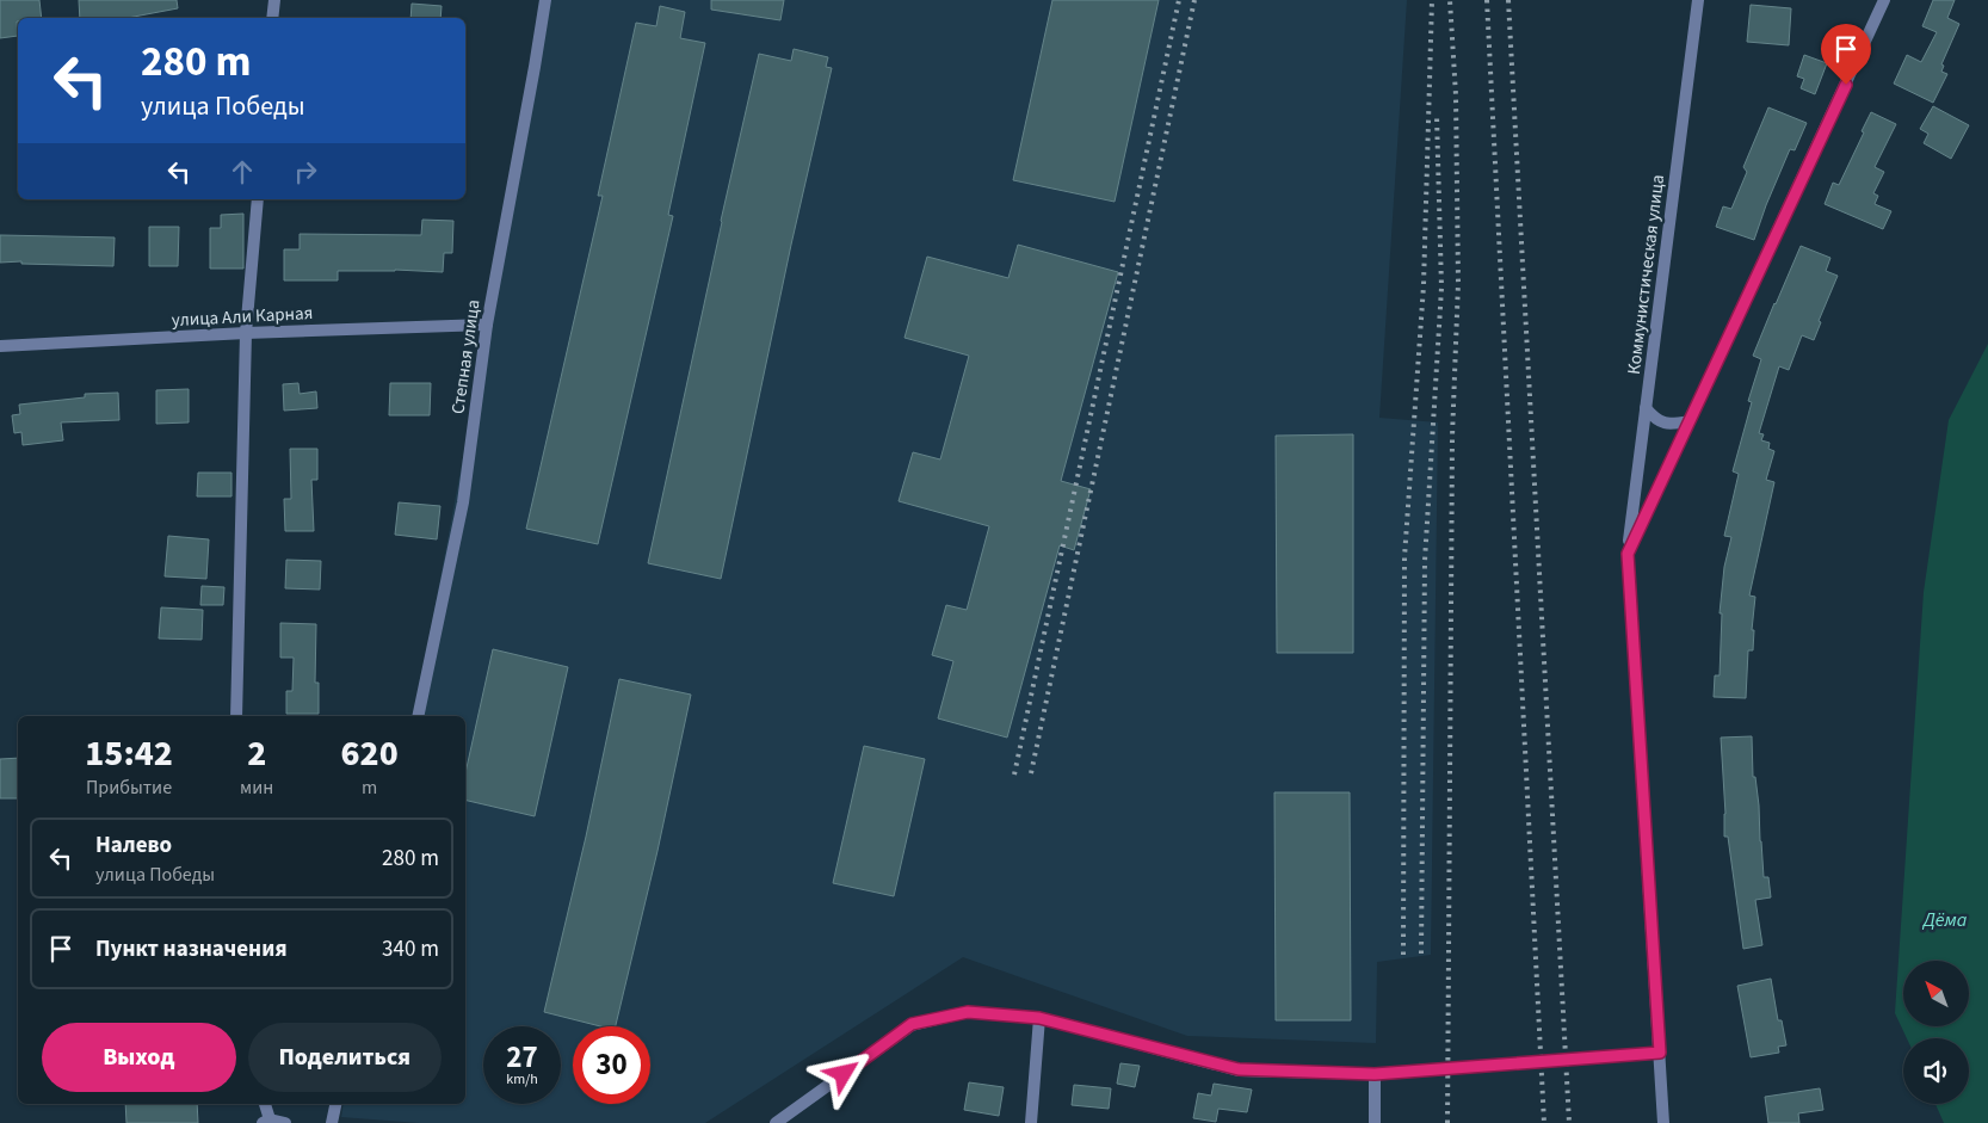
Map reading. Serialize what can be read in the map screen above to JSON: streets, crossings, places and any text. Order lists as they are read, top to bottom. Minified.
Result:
{"streets":{"street":["Коммунистическая улица","улица Али Карная","Степная улица"]},"crossings":[["улица Али Карная","Степная улица"]],"water":["Дёма"],"north":"top left","page":{"turn":["280 m","улица Победы"],"eta":["15:42","Прибытие","2","мин","620","m"],"list":[{"name":"Налево","note":"улица Победы","value":"280 m"},{"name":"Пункт назначения","value":"340 m"}],"buttons":["Выход","Поделиться"],"speed":"27 km/h","limit":"30"}}
